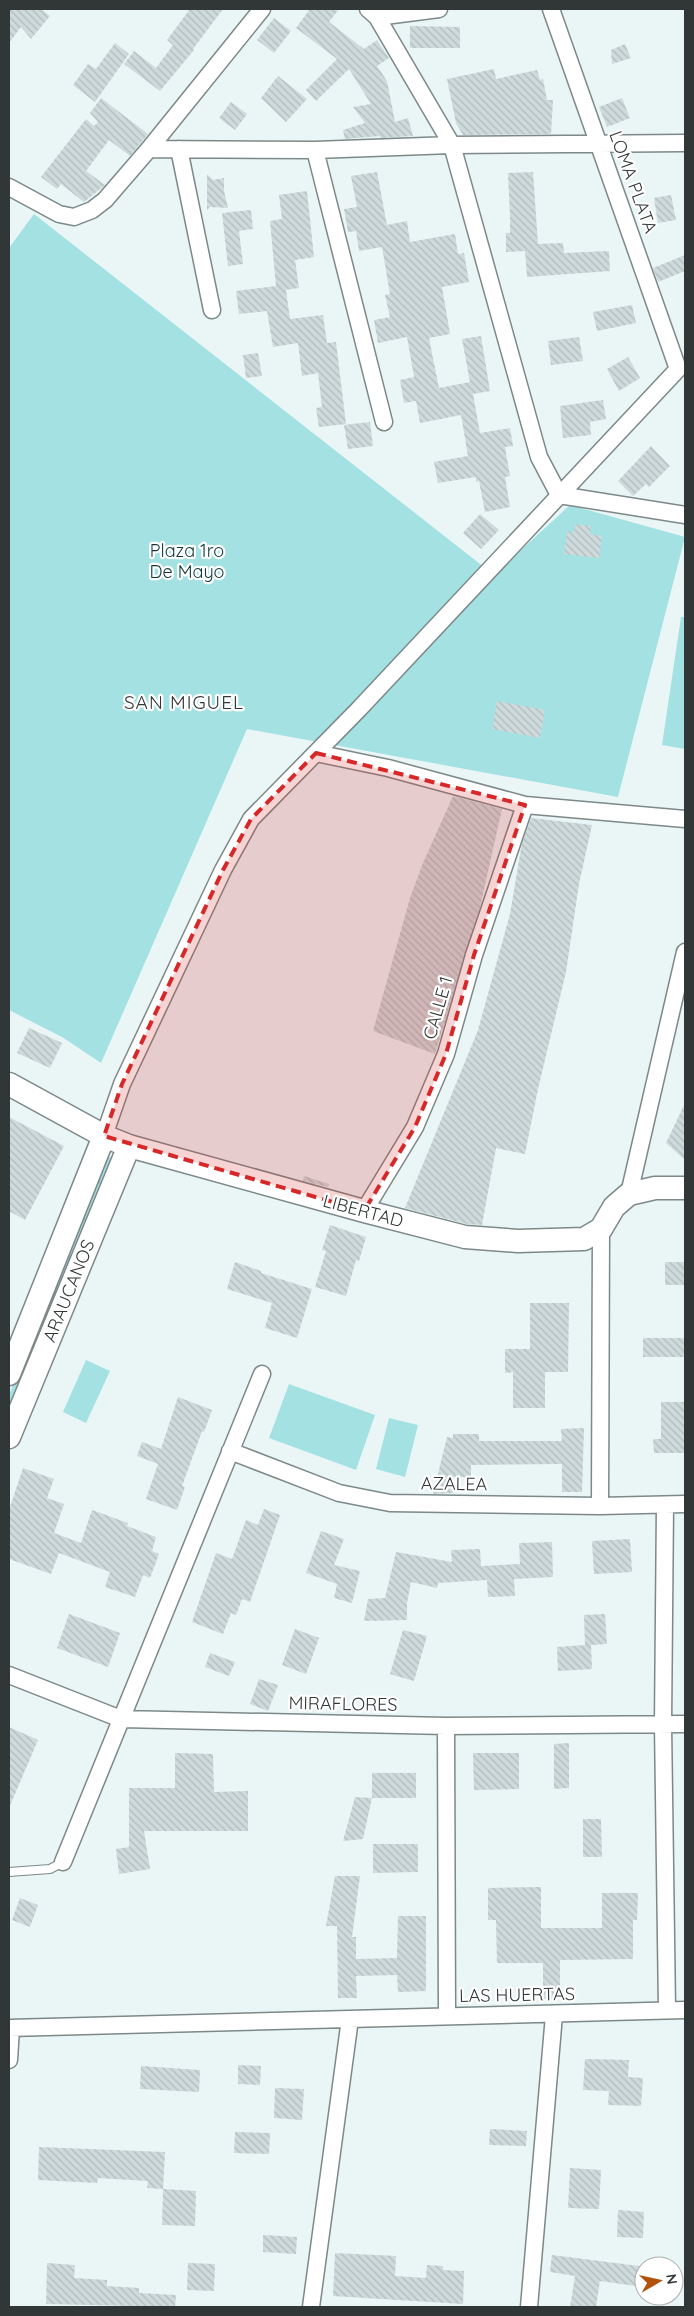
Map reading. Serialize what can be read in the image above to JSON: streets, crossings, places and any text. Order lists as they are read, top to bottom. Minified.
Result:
{"streets":{"main road":["LIBERTAD","ARAUCANOS"],"street":["LOMA PLATA","CALLE 1","AZALEA","MIRAFLORES","LAS HUERTAS"]},"crossings":[["CALLE 1","LIBERTAD"],["LIBERTAD","ARAUCANOS"]],"districts":["SAN MIGUEL"],"parks":["Plaza 1ro De Mayo"],"north":"right"}
